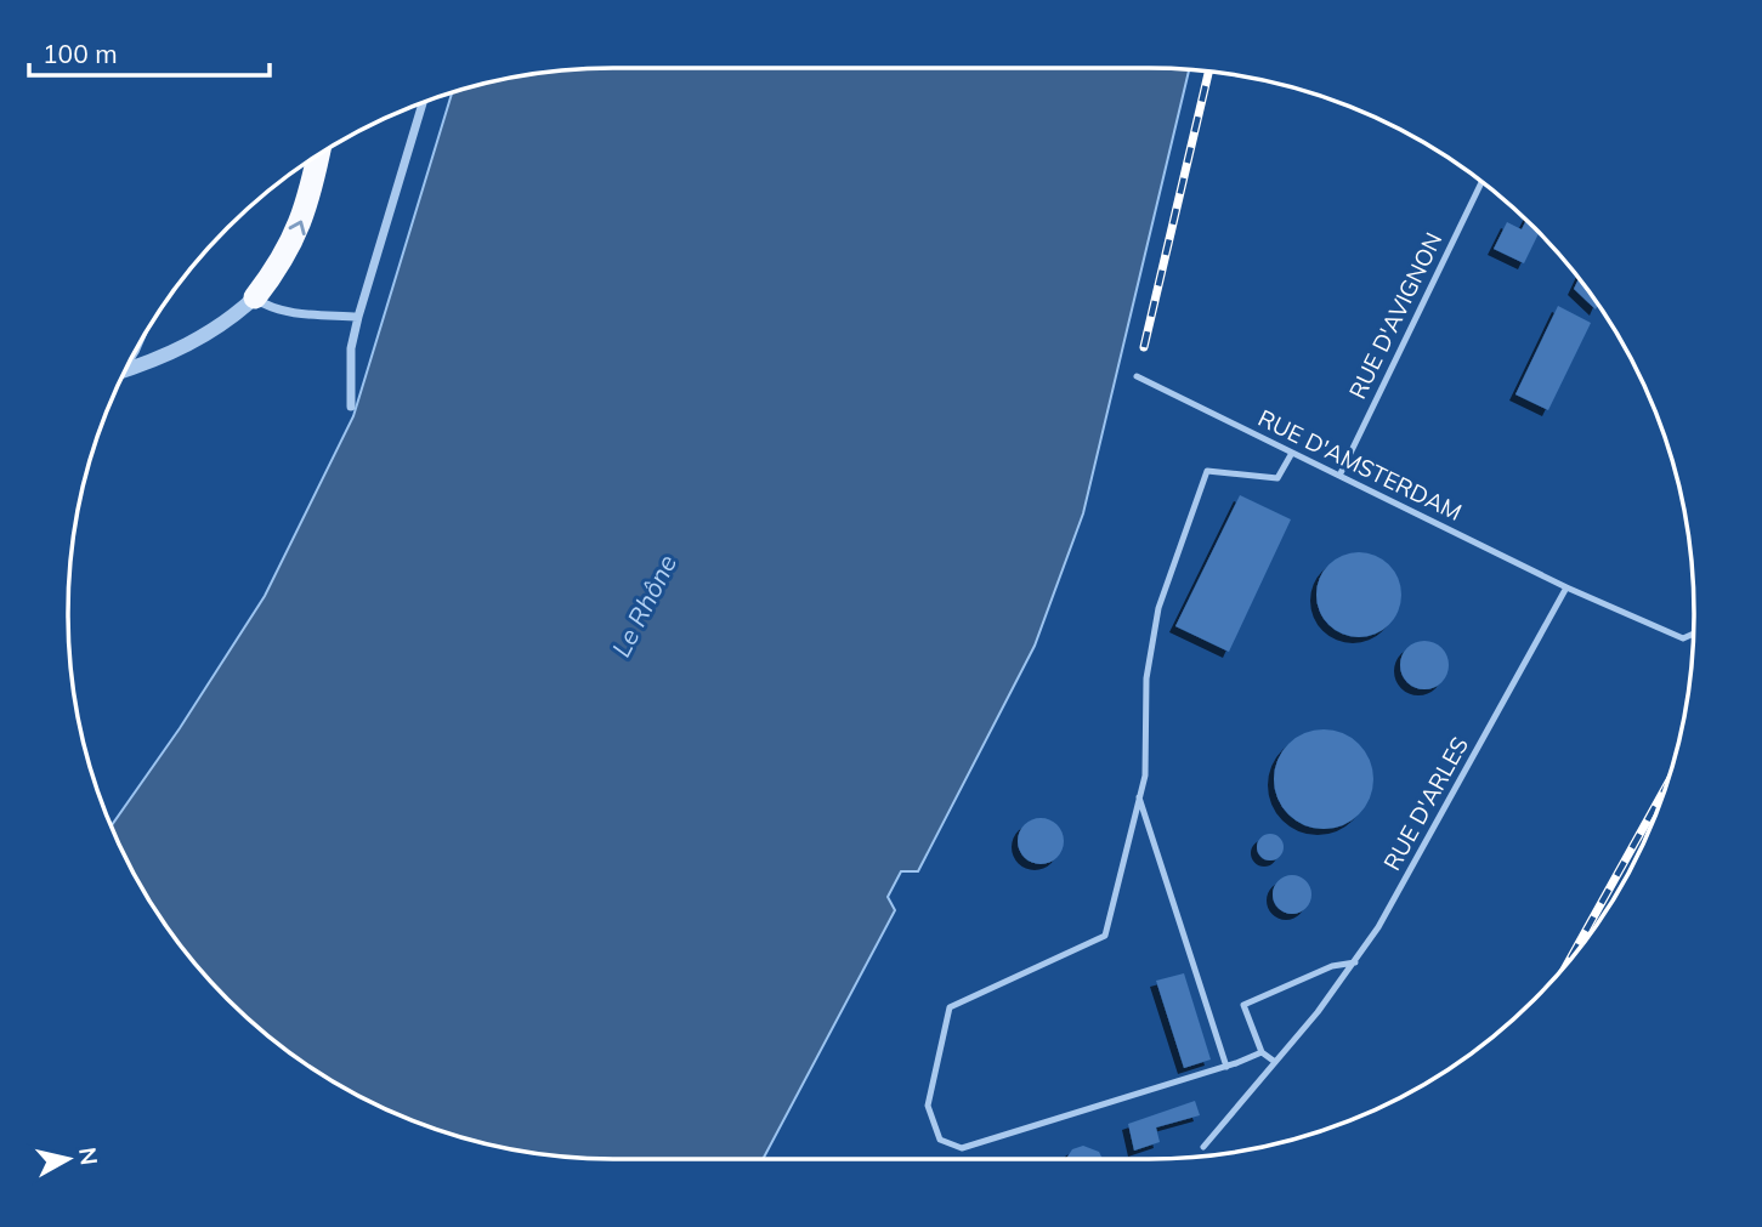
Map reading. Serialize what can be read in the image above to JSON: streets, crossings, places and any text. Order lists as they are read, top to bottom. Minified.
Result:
{"streets":{"lane":["RUE D'AVIGNON","RUE D'AMSTERDAM","RUE D'ARLES"]},"crossings":[["RUE D'AVIGNON","RUE D'AMSTERDAM"],["RUE D'AMSTERDAM","RUE D'ARLES"]],"water":["Le Rhône"],"scale_bar":"100 m","north":"right"}
